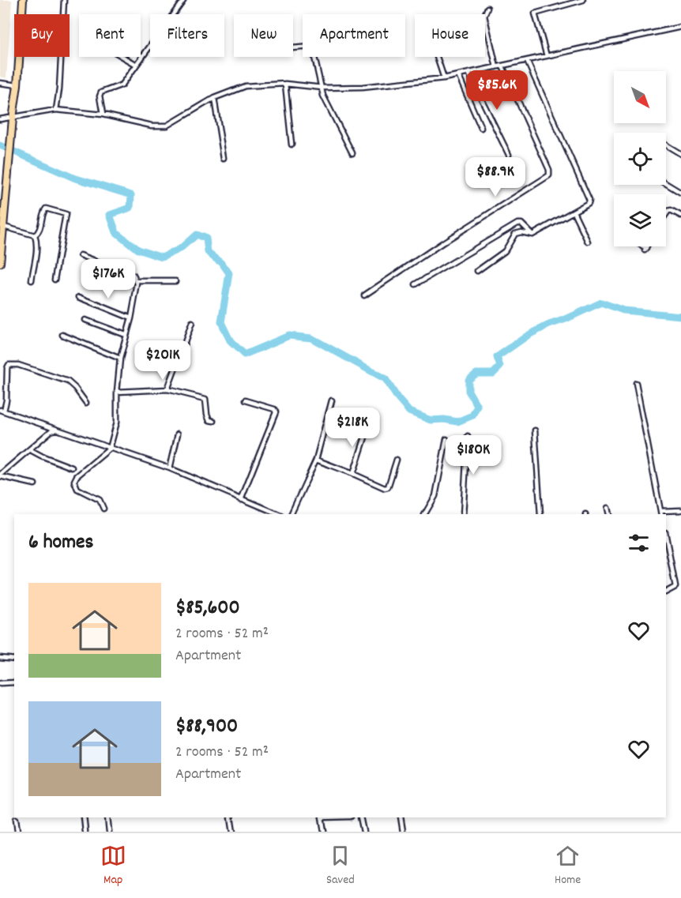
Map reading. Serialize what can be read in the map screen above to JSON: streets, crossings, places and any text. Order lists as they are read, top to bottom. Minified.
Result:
{"north":"bottom right","page":{"chip":["Buy","Rent","Filters","New","Apartment","House"],"price":["$85.6K","$88.9K","$176K","$201K","$218K","$180K"],"heading":"6 homes","list":[{"name":"$85,600","note":"2 rooms · 52 m² · Apartment"},{"name":"$88,900","note":"2 rooms · 52 m² · Apartment"}],"tabs":["Map","Saved","Home"]}}
